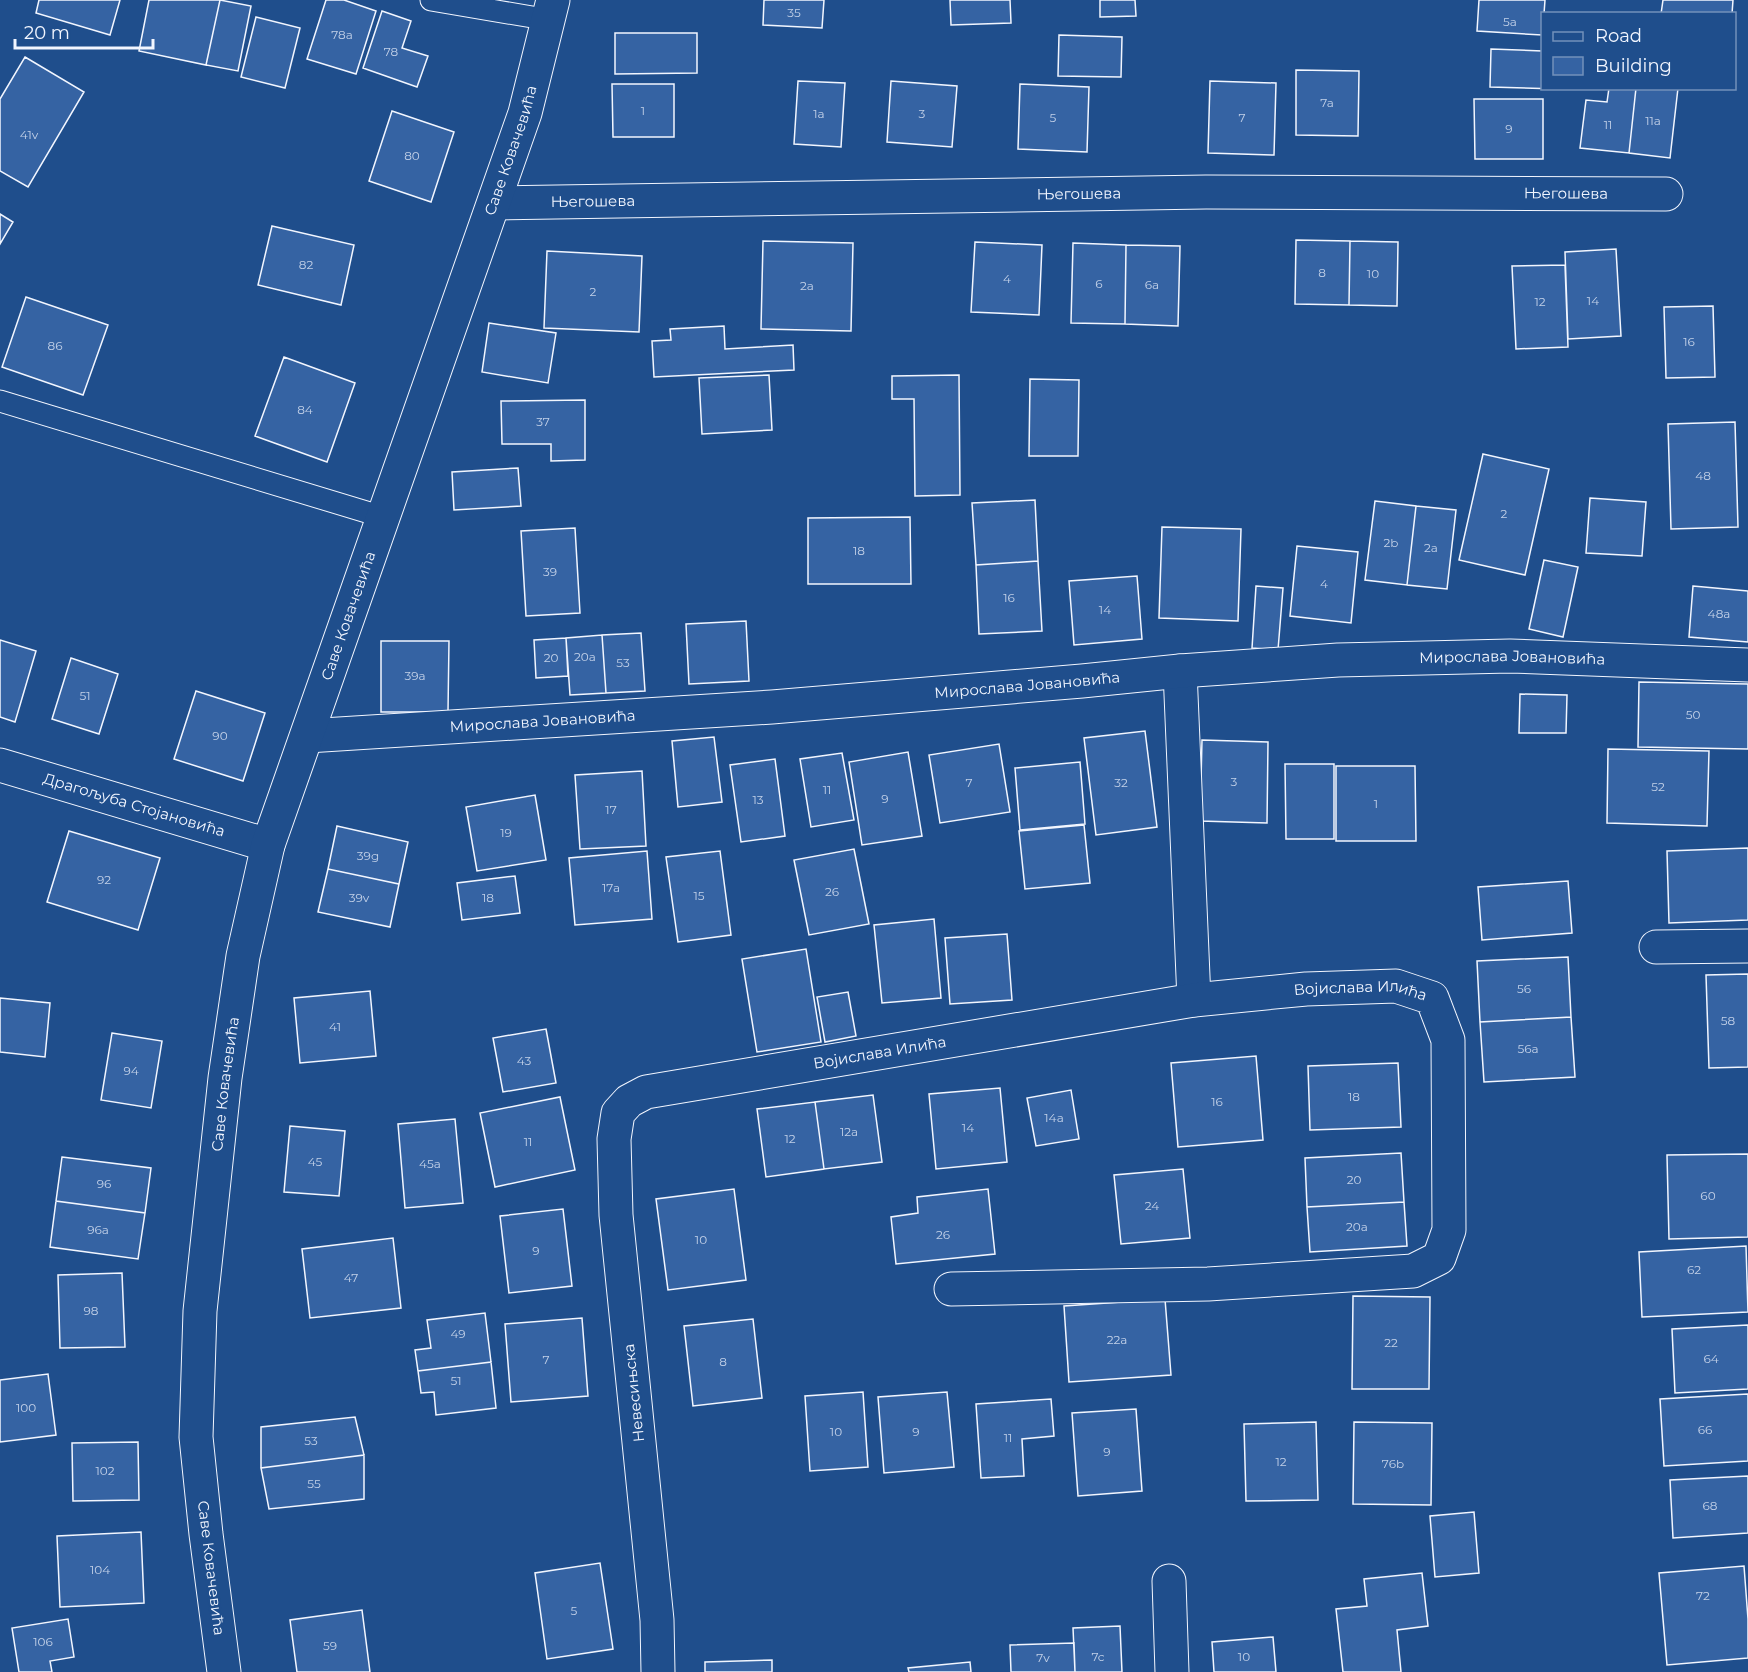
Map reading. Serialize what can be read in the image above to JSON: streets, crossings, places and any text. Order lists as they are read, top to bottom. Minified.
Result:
{"streets":{"street":["Саве Ковачевића","Његошева","Мирослава Јовановића","Драгољуба Стојановића","Војислава Илића","Невесињска"]},"crossings":[["Саве Ковачевића","Његошева"],["Саве Ковачевића","Мирослава Јовановића"],["Саве Ковачевића","Драгољуба Стојановића"],["Војислава Илића","Невесињска"]],"house_numbers":["35","5a","78a","78","7a","1","1a","3","5","7","11a","11","9","41v","80","82","8","10","4","6","6a","2a","2","14","12","16","86","84","37","48","2","2b","2a","18","39","4","16","14","48a","20a","20","53","39a","51","50","90","3","7","32","52","11","9","13","1","17","19","39g","92","17a","26","15","39v","18","56","58","41","56a","43","94","18","16","14a","14","12a","12","11","45","45a","20","96","60","24","20a","96a","26","10","9","62","47","98","49","22a","22","64","7","8","51","100","66","10","9","11","53","9","12","76b","102","55","68","104","72","5","106","59","7c","10","7v"],"legend":["Road","Building"],"scale_bar":"20 m"}
